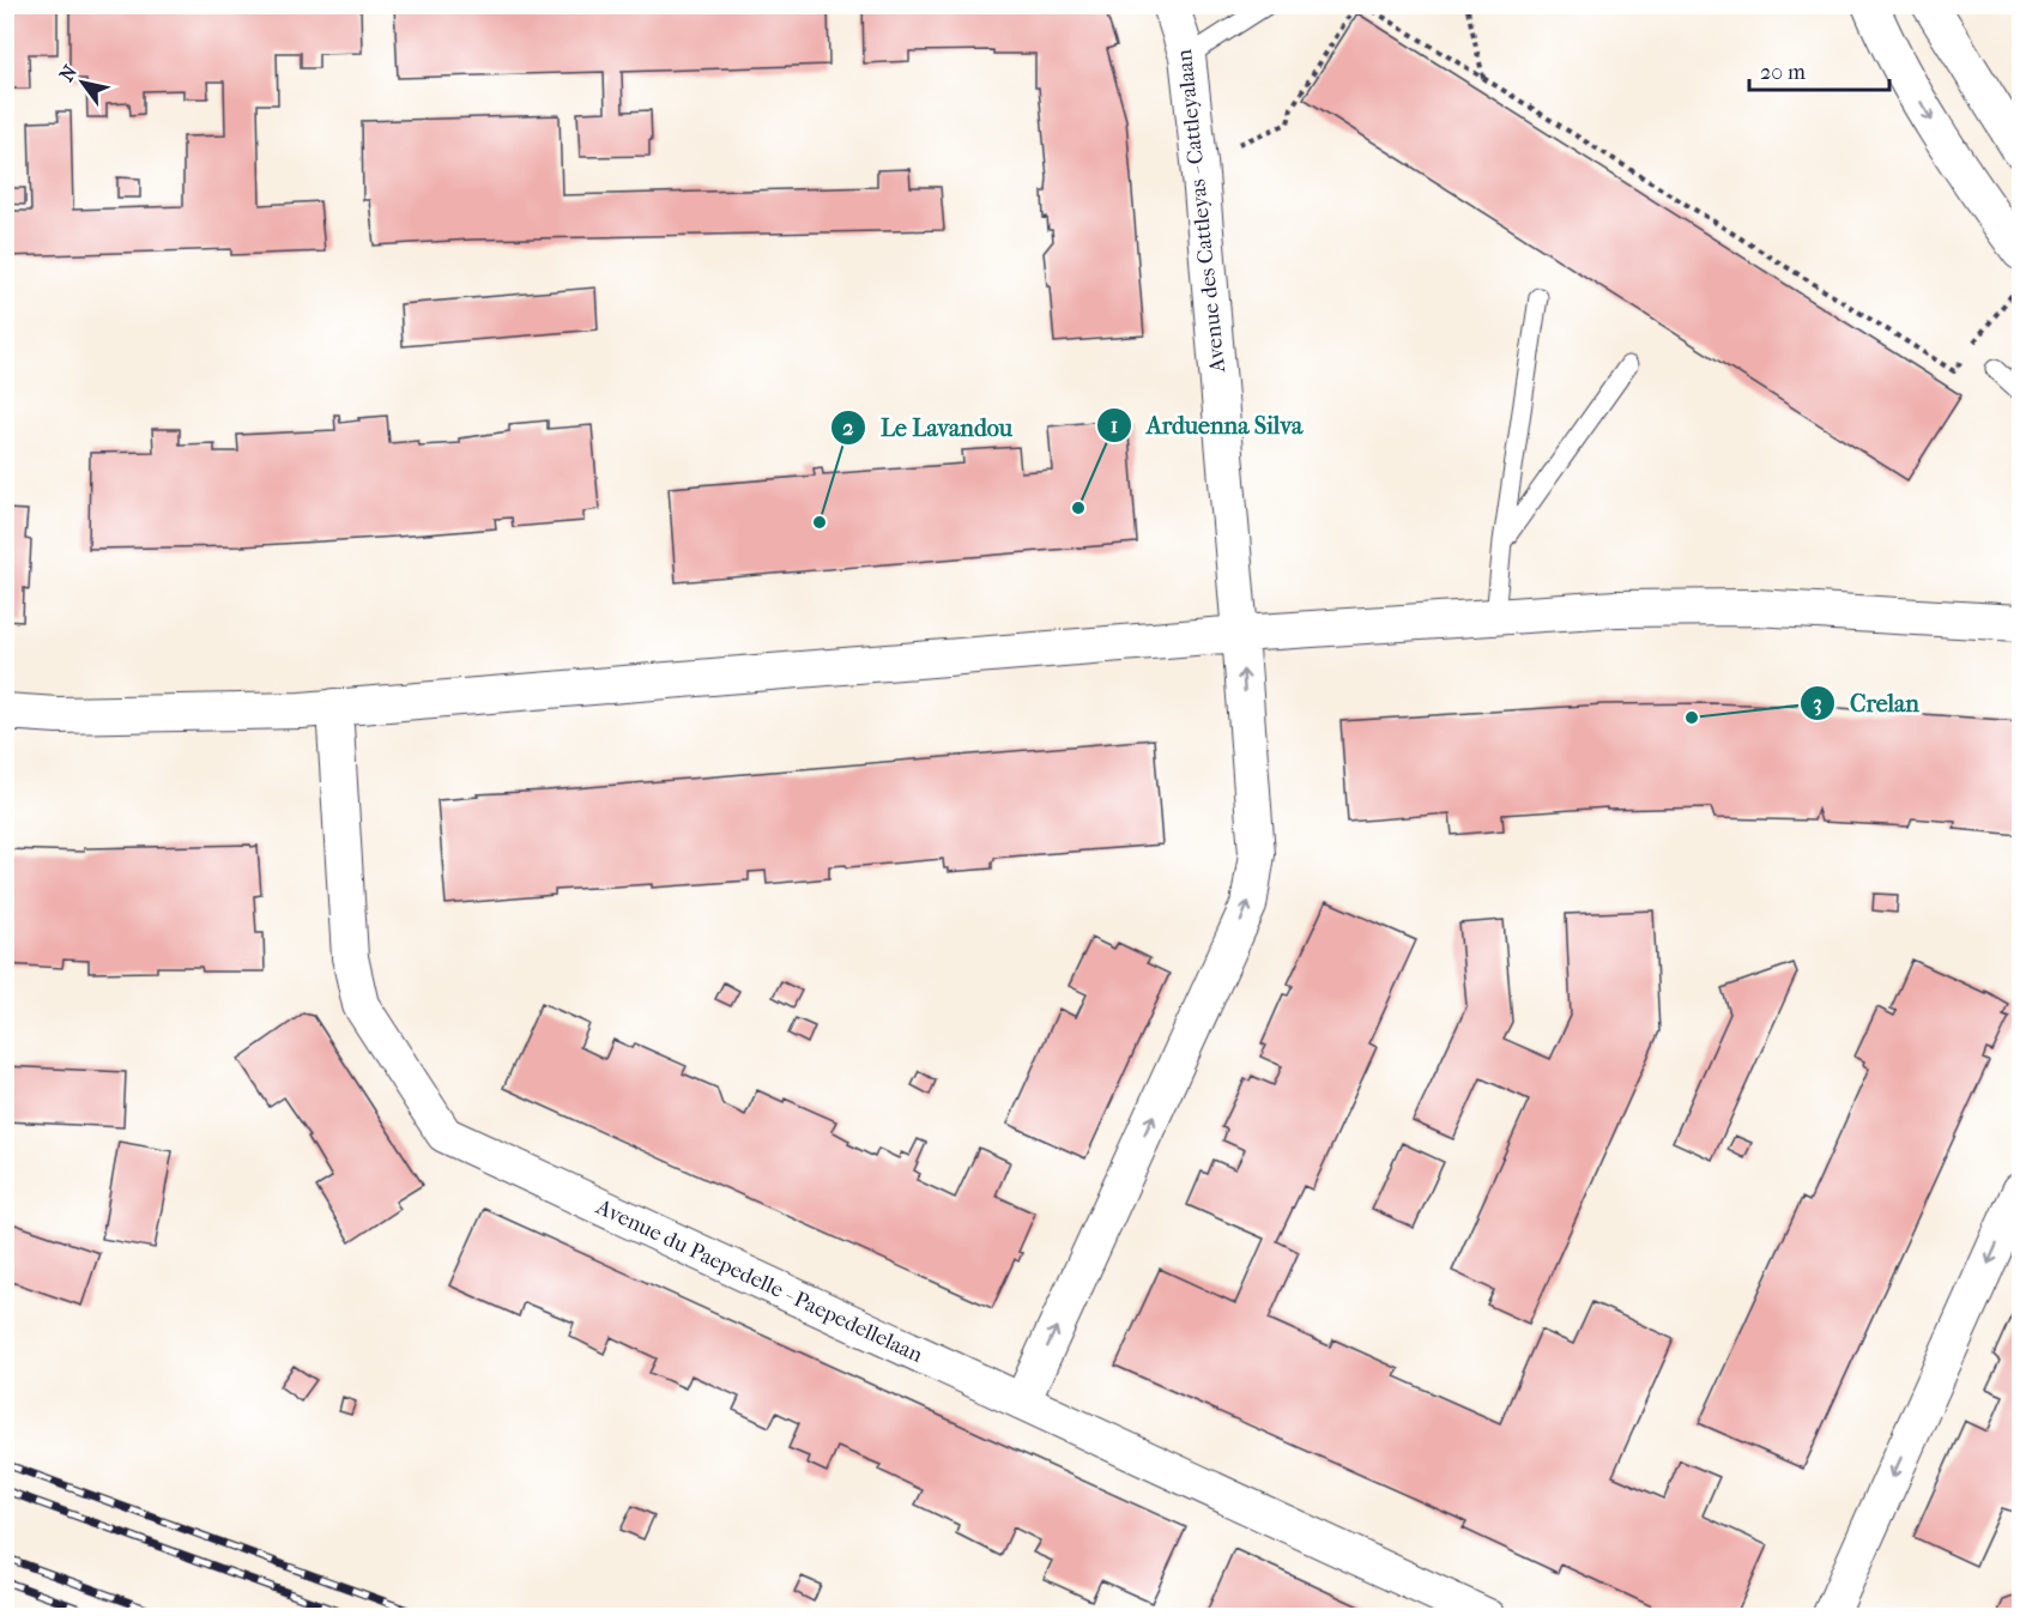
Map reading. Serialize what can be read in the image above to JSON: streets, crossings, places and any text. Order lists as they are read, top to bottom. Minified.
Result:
{"streets":{"street":["Avenue des Cattleyas - Cattleyalaan","Avenue du Paepedelle - Paepedellelaan"]},"crossings":[["Avenue des Cattleyas - Cattleyalaan","Avenue du Paepedelle - Paepedellelaan"]],"one_way":["Avenue des Cattleyas - Cattleyalaan"],"places":["Arduenna Silva","Le Lavandou","Crelan"],"scale_bar":"20 m","north":"top left"}
